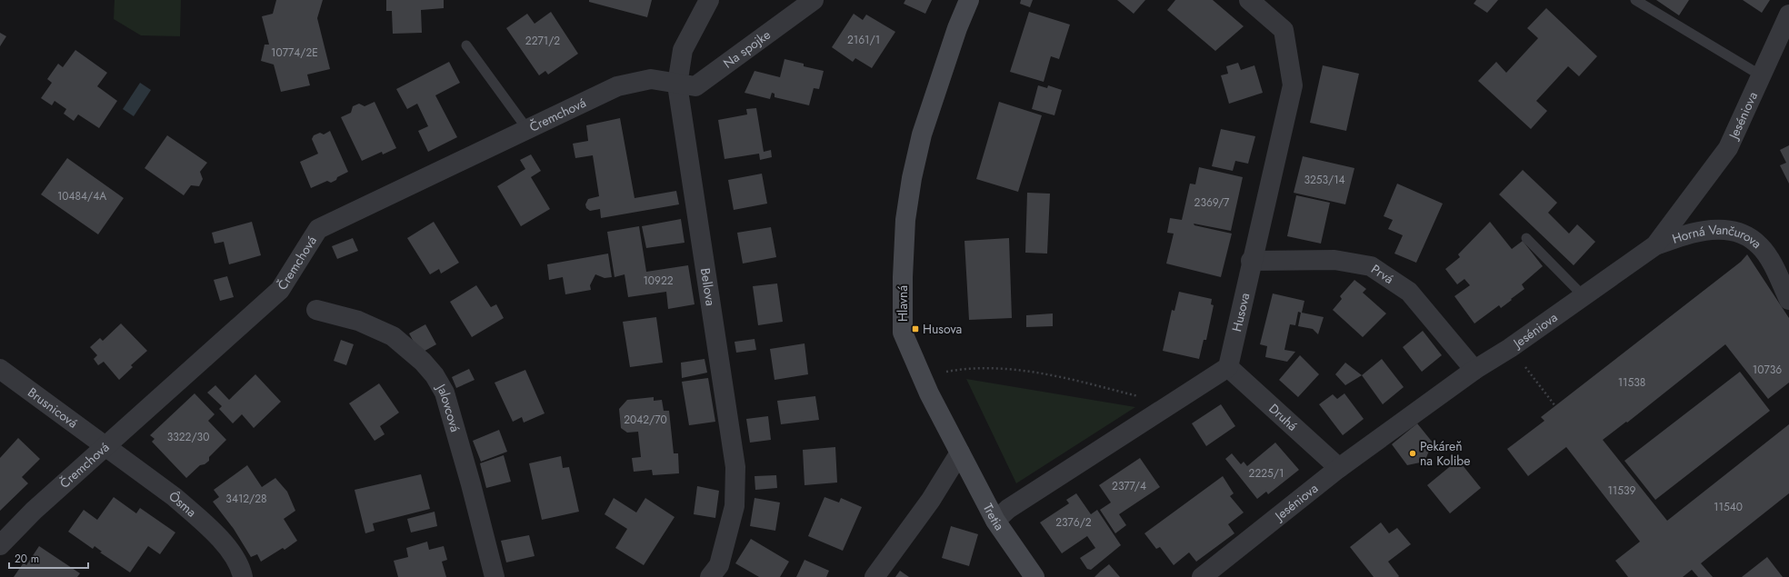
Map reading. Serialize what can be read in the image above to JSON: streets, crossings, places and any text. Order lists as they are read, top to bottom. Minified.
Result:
{"streets":{"street":["Na spojke","Čremchová","Jeséniova","Horná Vančurova","Prvá","Bellova","Hlavná","Husova","Brusnicová","Jalovcová","Druhá","Ôsma","Tretia"]},"crossings":[["Na spojke","Čremchová"],["Na spojke","Bellova"],["Čremchová","Bellova"],["Čremchová","Brusnicová"],["Čremchová","Ôsma"],["Jeséniova","Horná Vančurova"],["Jeséniova","Prvá"],["Jeséniova","Druhá"],["Prvá","Husova"],["Hlavná","Tretia"],["Husova","Druhá"],["Brusnicová","Ôsma"]],"places":{"transit":["Husova"],"other":["Pekáreň na Kolibe"]},"house_numbers":["2161/1","2271/2","10774/2E","3253/14","10484/4A","2369/7","10922","10736","11538","2042/70","3322/30","2225/1","2377/4","11539","3412/28","11540","2376/2"],"scale_bar":"20 m"}
